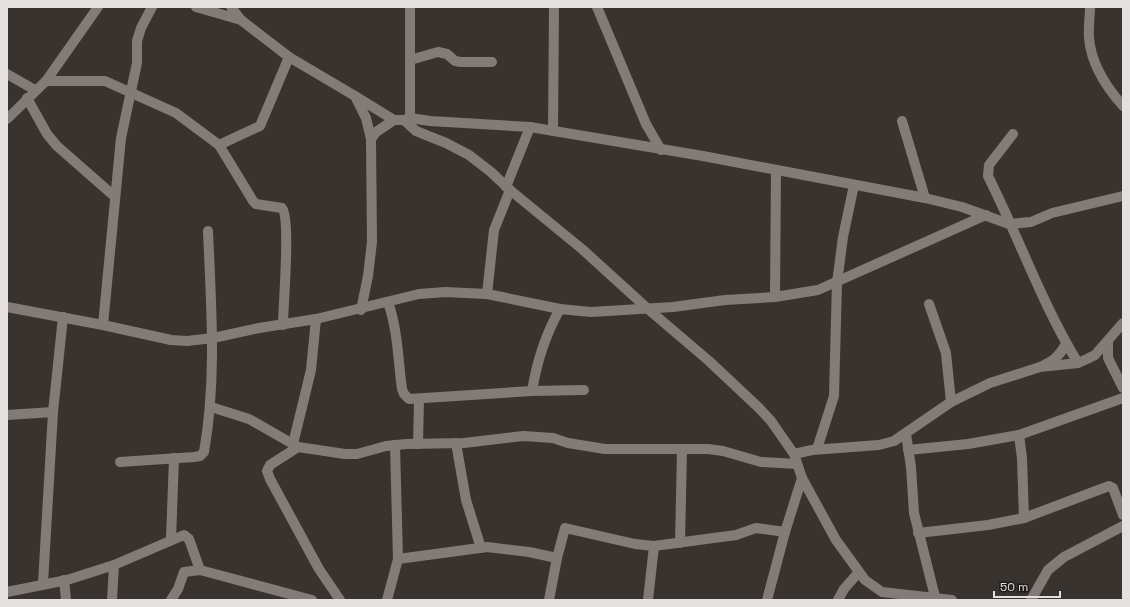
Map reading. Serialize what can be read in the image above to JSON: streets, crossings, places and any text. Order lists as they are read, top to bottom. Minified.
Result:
{"scale_bar":"50 m"}
